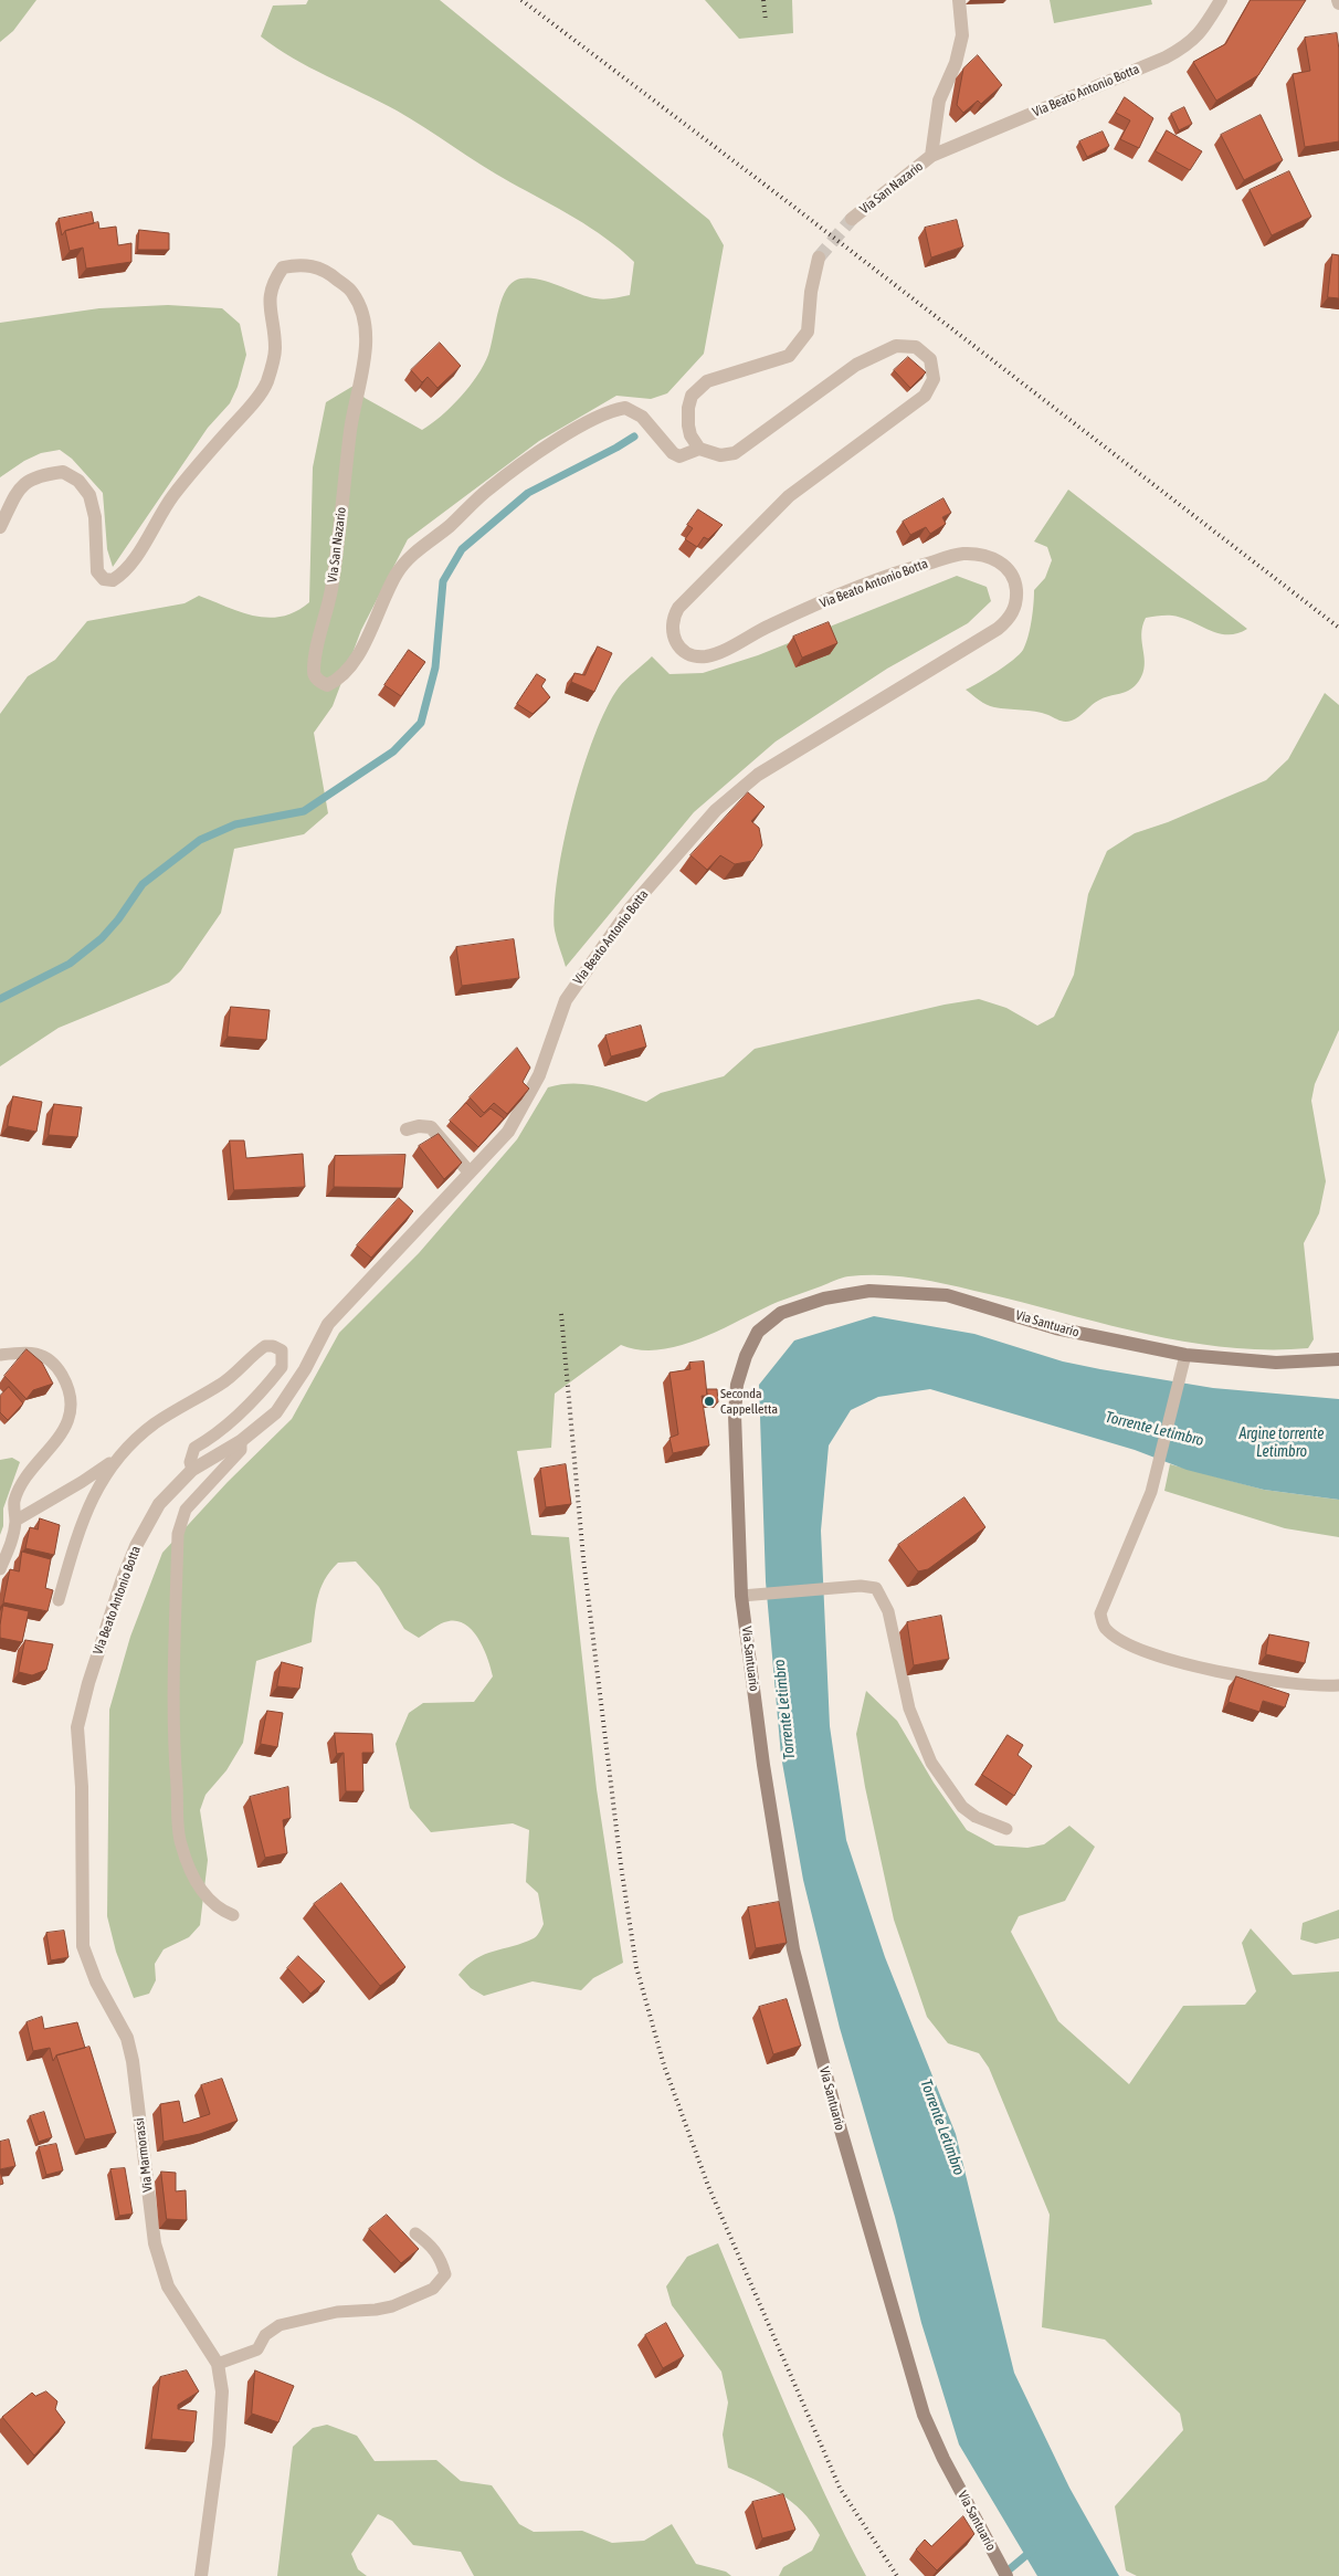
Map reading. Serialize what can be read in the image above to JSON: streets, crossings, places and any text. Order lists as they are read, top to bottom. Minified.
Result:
{"streets":{"main road":["Via Santuario"],"street":["Via Beato Antonio Botta","Via San Nazario","Via Marmorassi"]},"crossings":[["Via Beato Antonio Botta","Via San Nazario"],["Via Beato Antonio Botta","Via Marmorassi"]],"water":["Torrente Letimbro","Argine torrente Letimbro"],"places":["Seconda Cappelletta"]}
